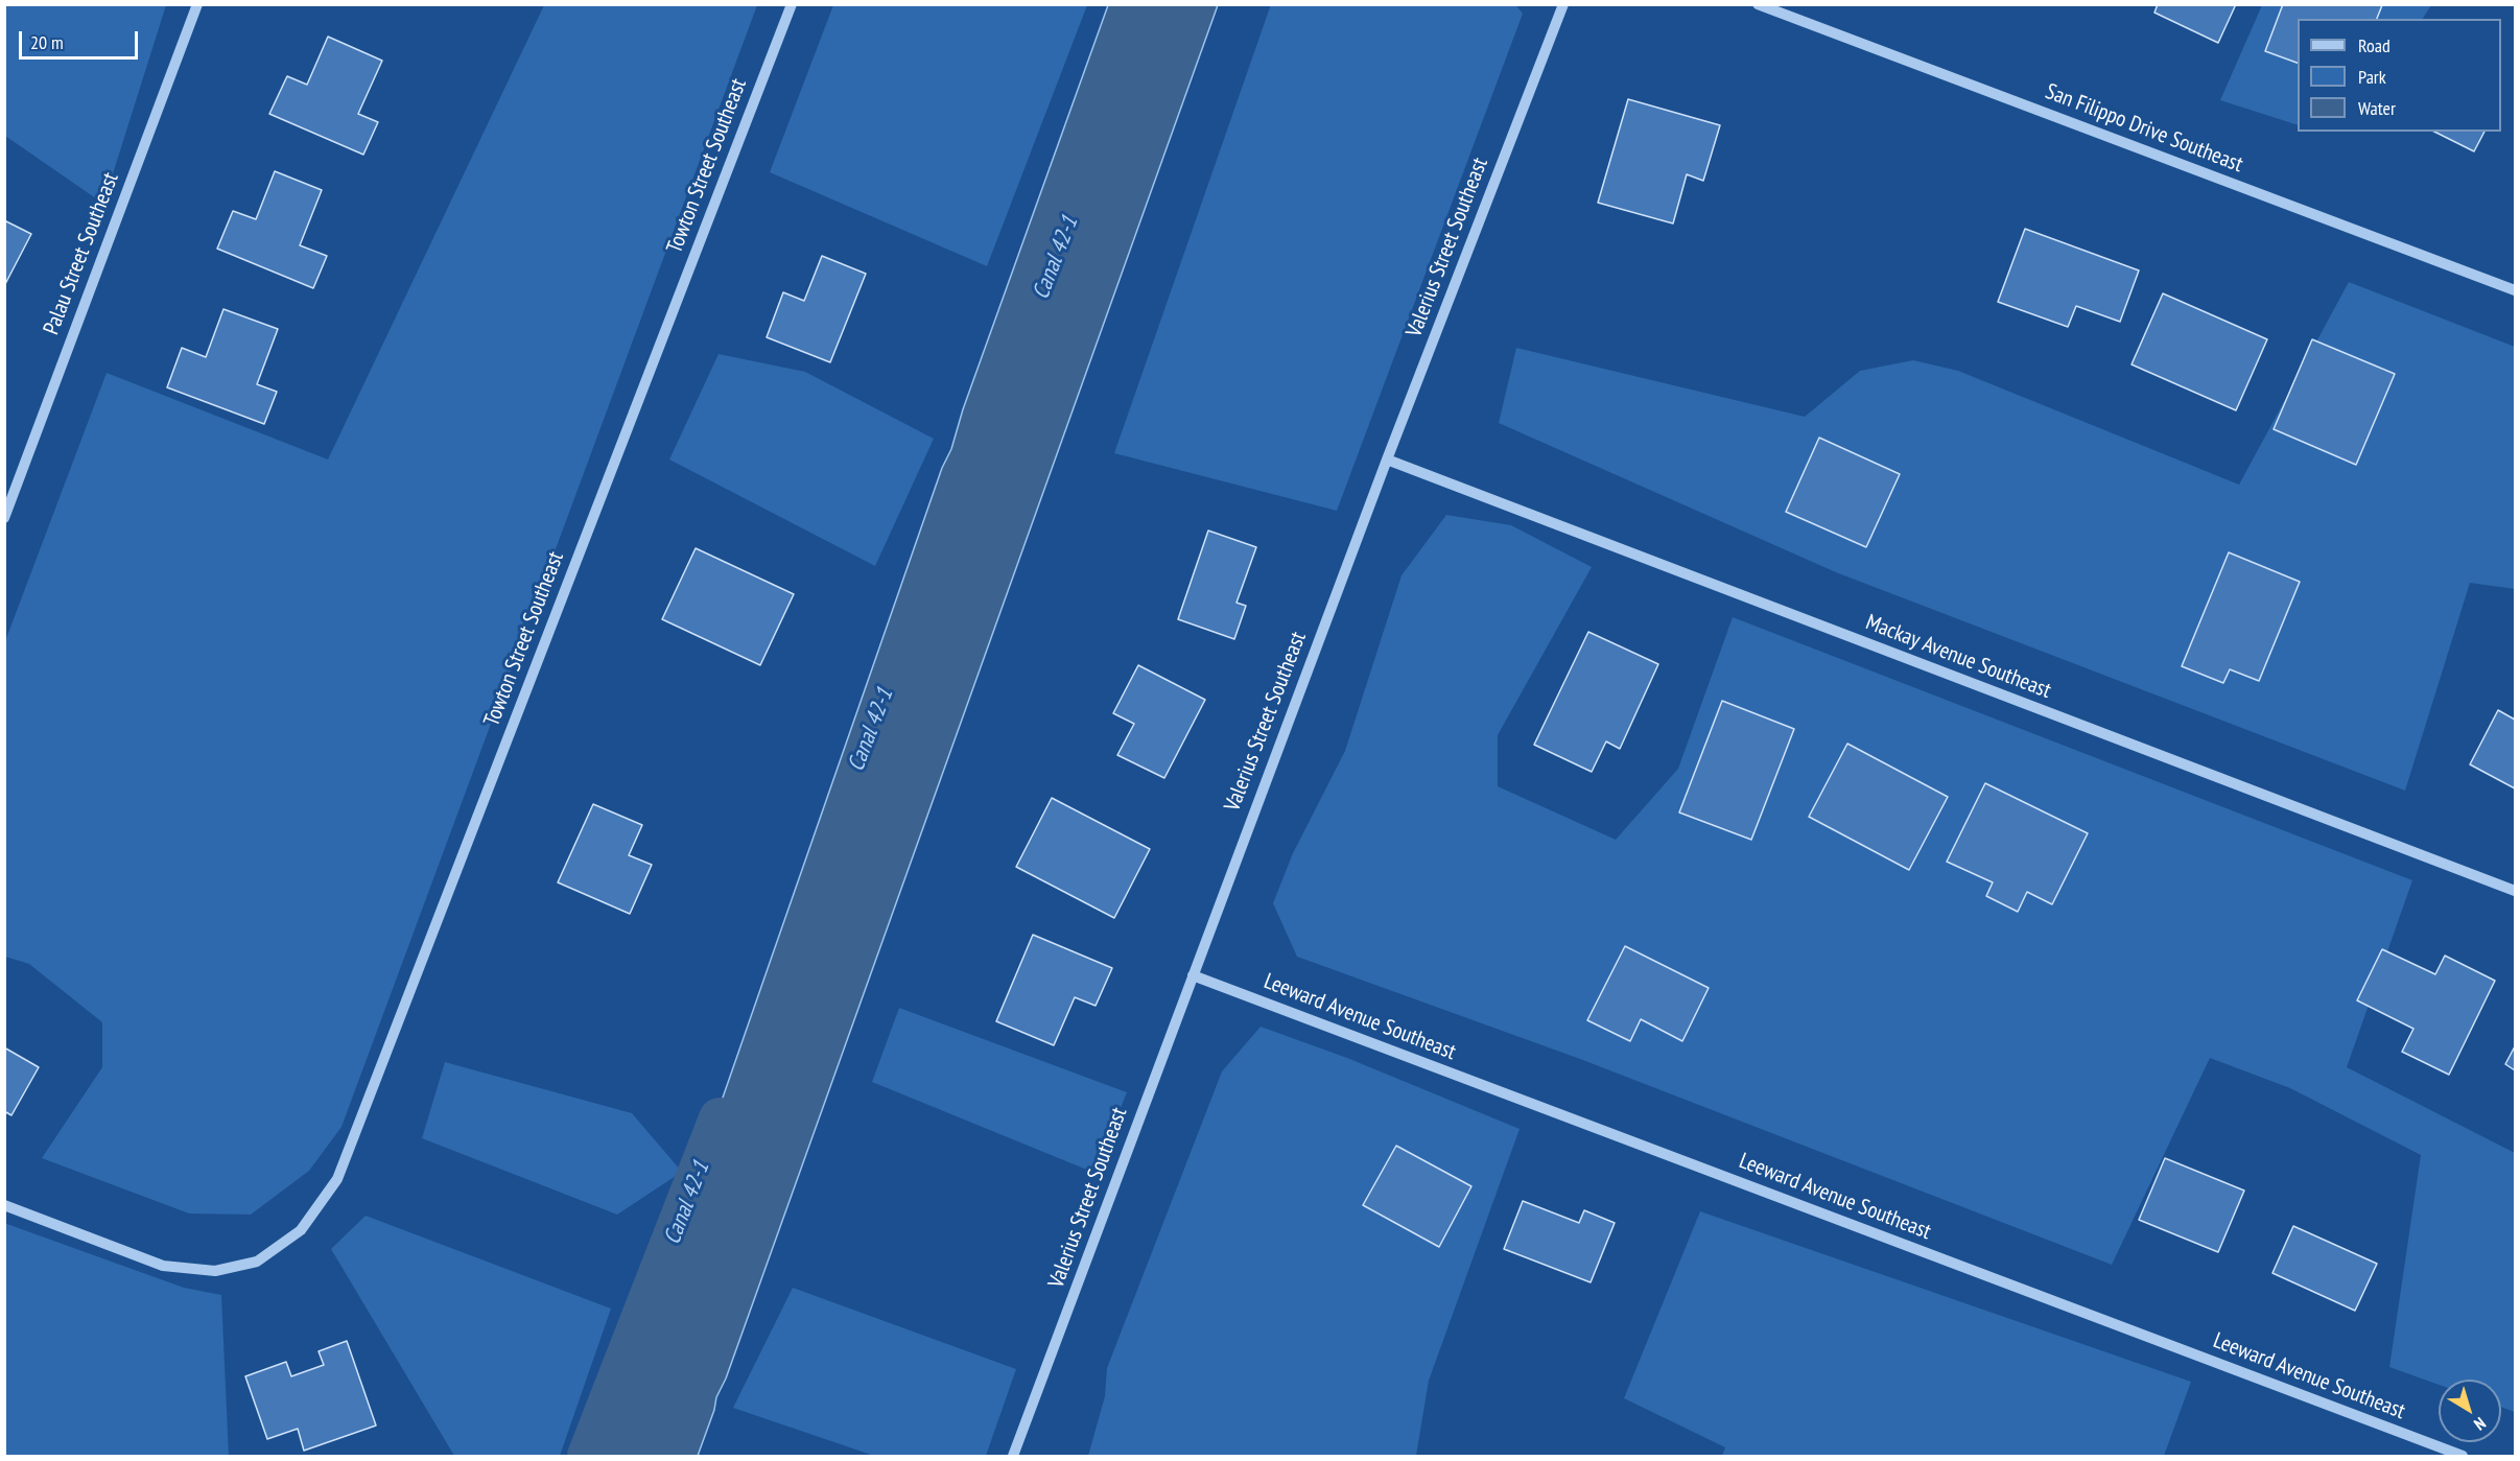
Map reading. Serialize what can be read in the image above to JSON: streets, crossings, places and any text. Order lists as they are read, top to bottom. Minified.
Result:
{"streets":{"street":["San Filippo Drive Southeast","Towton Street Southeast","Valerius Street Southeast","Palau Street Southeast","Mackay Avenue Southeast","Leeward Avenue Southeast"]},"crossings":[["Valerius Street Southeast","Mackay Avenue Southeast"],["Valerius Street Southeast","Leeward Avenue Southeast"]],"water":["Canal 42-1"],"legend":["Road","Park","Water"],"scale_bar":"20 m","north":"bottom right"}
